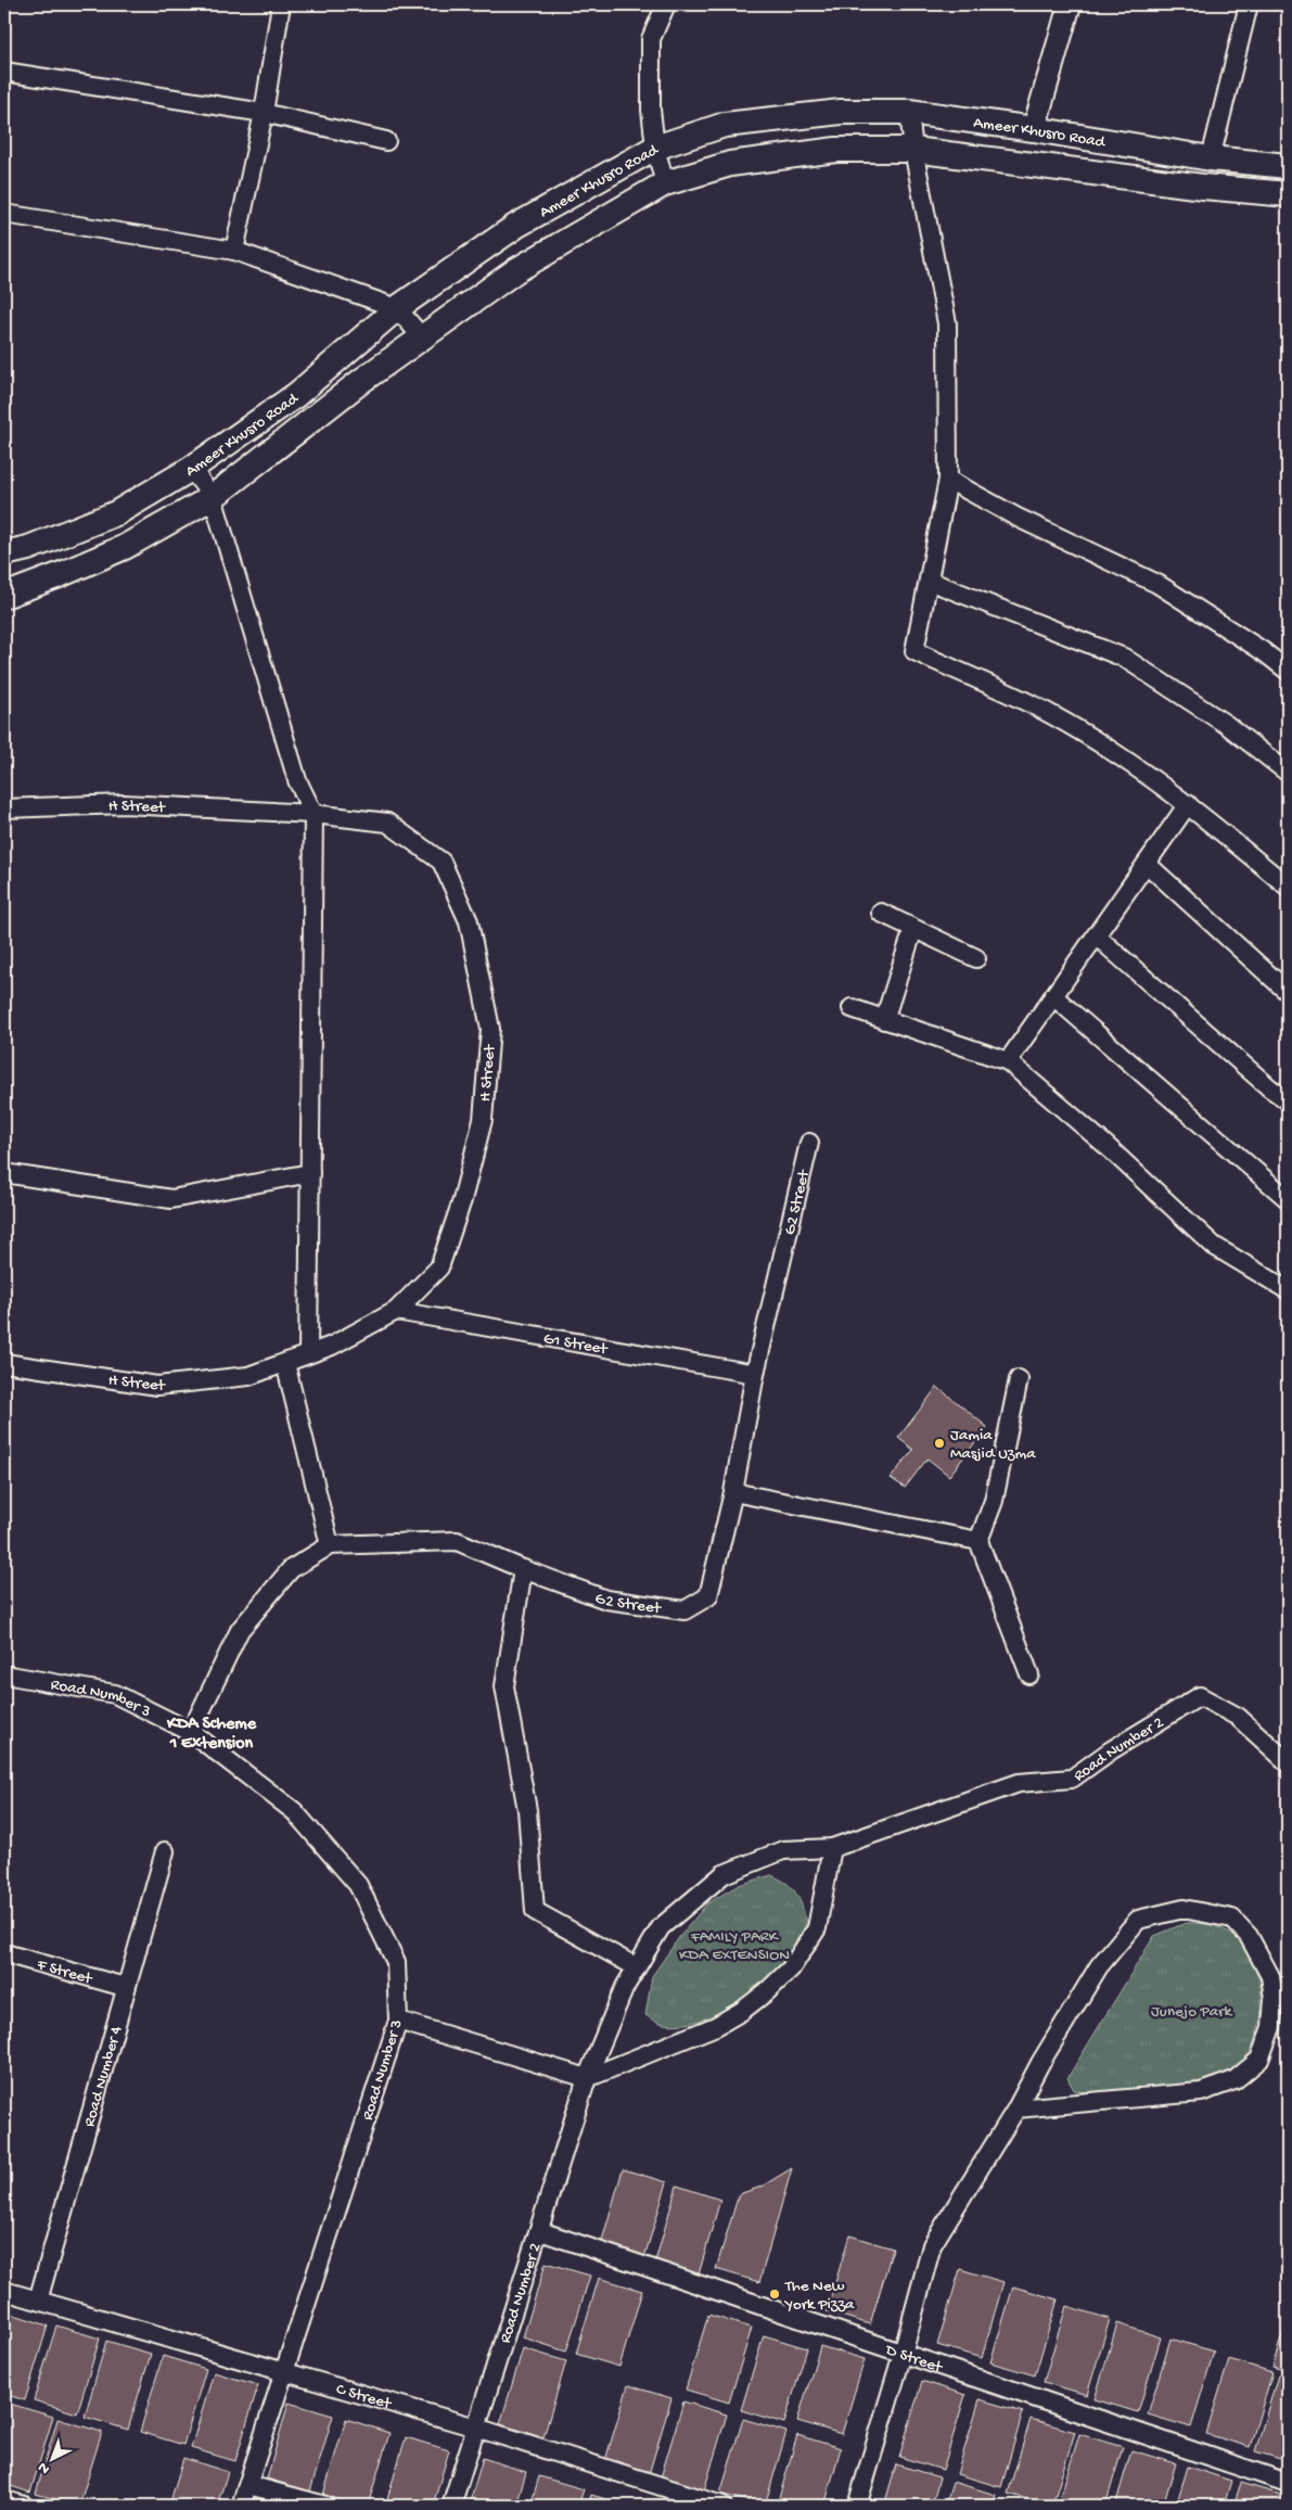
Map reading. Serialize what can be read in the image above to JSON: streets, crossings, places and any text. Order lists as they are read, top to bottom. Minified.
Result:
{"streets":{"main road":["Ameer Khusro Road"],"street":["H Street","G2 Street","G1 Street","Road Number 3","Road Number 2","F Street","Road Number 4","D Street","C Street"]},"crossings":[["H Street","G1 Street"],["G2 Street","G1 Street"],["G2 Street","Road Number 3"],["Road Number 3","C Street"],["Road Number 2","D Street"],["Road Number 2","C Street"],["F Street","Road Number 4"],["Road Number 4","C Street"]],"districts":["KDA Scheme 1 Extension"],"parks":["FAMILY PARK KDA EXTENSION","Junejo Park"],"places":["Jamia Masjid Uzma","The New York Pizza"],"north":"bottom left"}
